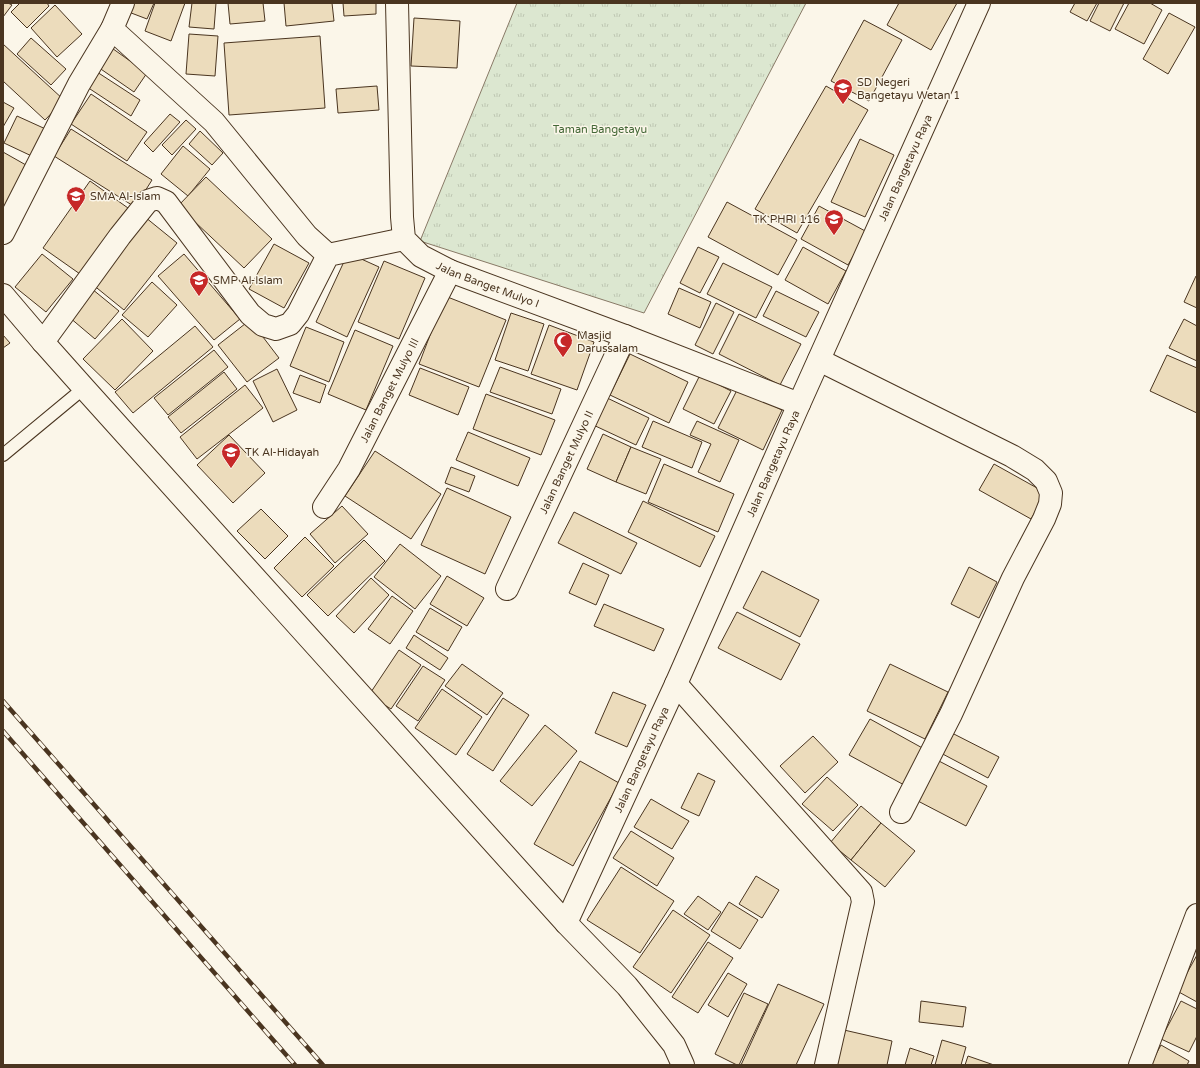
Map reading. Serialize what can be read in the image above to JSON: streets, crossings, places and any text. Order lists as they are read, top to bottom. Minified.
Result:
{"streets":{"street":["Jalan Bangetayu Raya","Jalan Banget Mulyo I","Jalan Banget Mulyo III","Jalan Banget Mulyo II"]},"crossings":[["Jalan Bangetayu Raya","Jalan Banget Mulyo I"],["Jalan Banget Mulyo I","Jalan Banget Mulyo III"],["Jalan Banget Mulyo I","Jalan Banget Mulyo II"]],"parks":["Taman Bangetayu"],"places":{"school or university":["SD Negeri Bangetayu Wetan 1","SMA Al-Islam","TK PHRI 116","SMP Al-Islam","TK Al-Hidayah"],"mosque":["Masjid Darussalam"]}}
